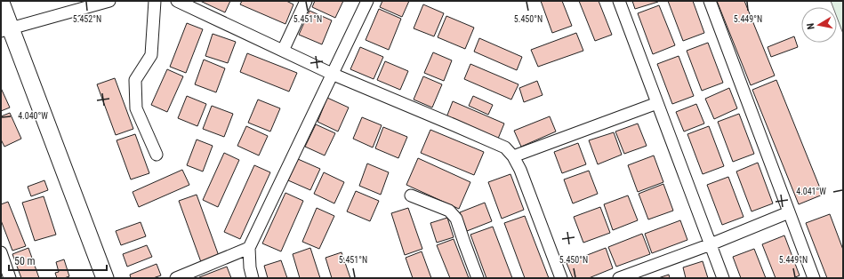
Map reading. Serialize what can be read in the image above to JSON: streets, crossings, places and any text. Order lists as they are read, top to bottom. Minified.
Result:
{"scale_bar":"50 m","north":"left","coordinates":["5.452°N","5.451°N","5.450°N","5.449°N","4.040°W","4.041°W"]}
